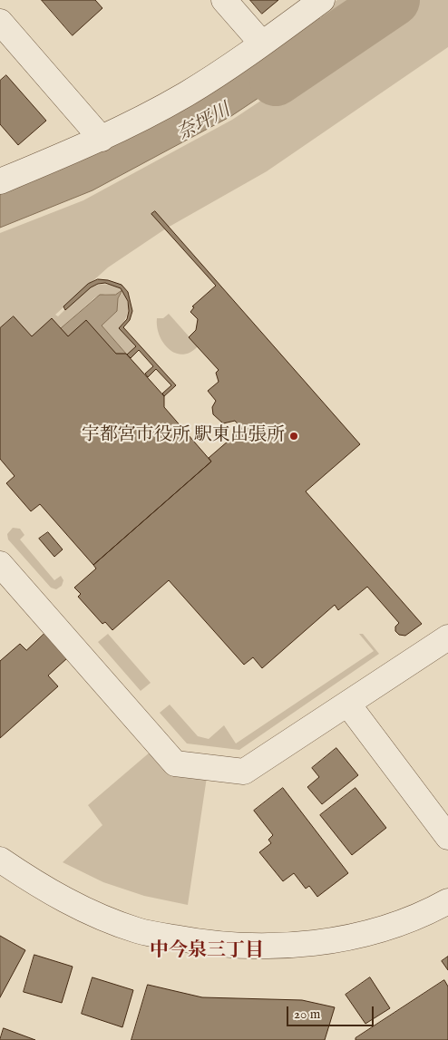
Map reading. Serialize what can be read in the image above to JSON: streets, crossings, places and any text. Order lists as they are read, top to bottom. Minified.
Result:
{"districts":["中今泉三丁目"],"water":["奈坪川"],"places":["宇都宮市役所 駅東出張所"],"scale_bar":"20 m"}
